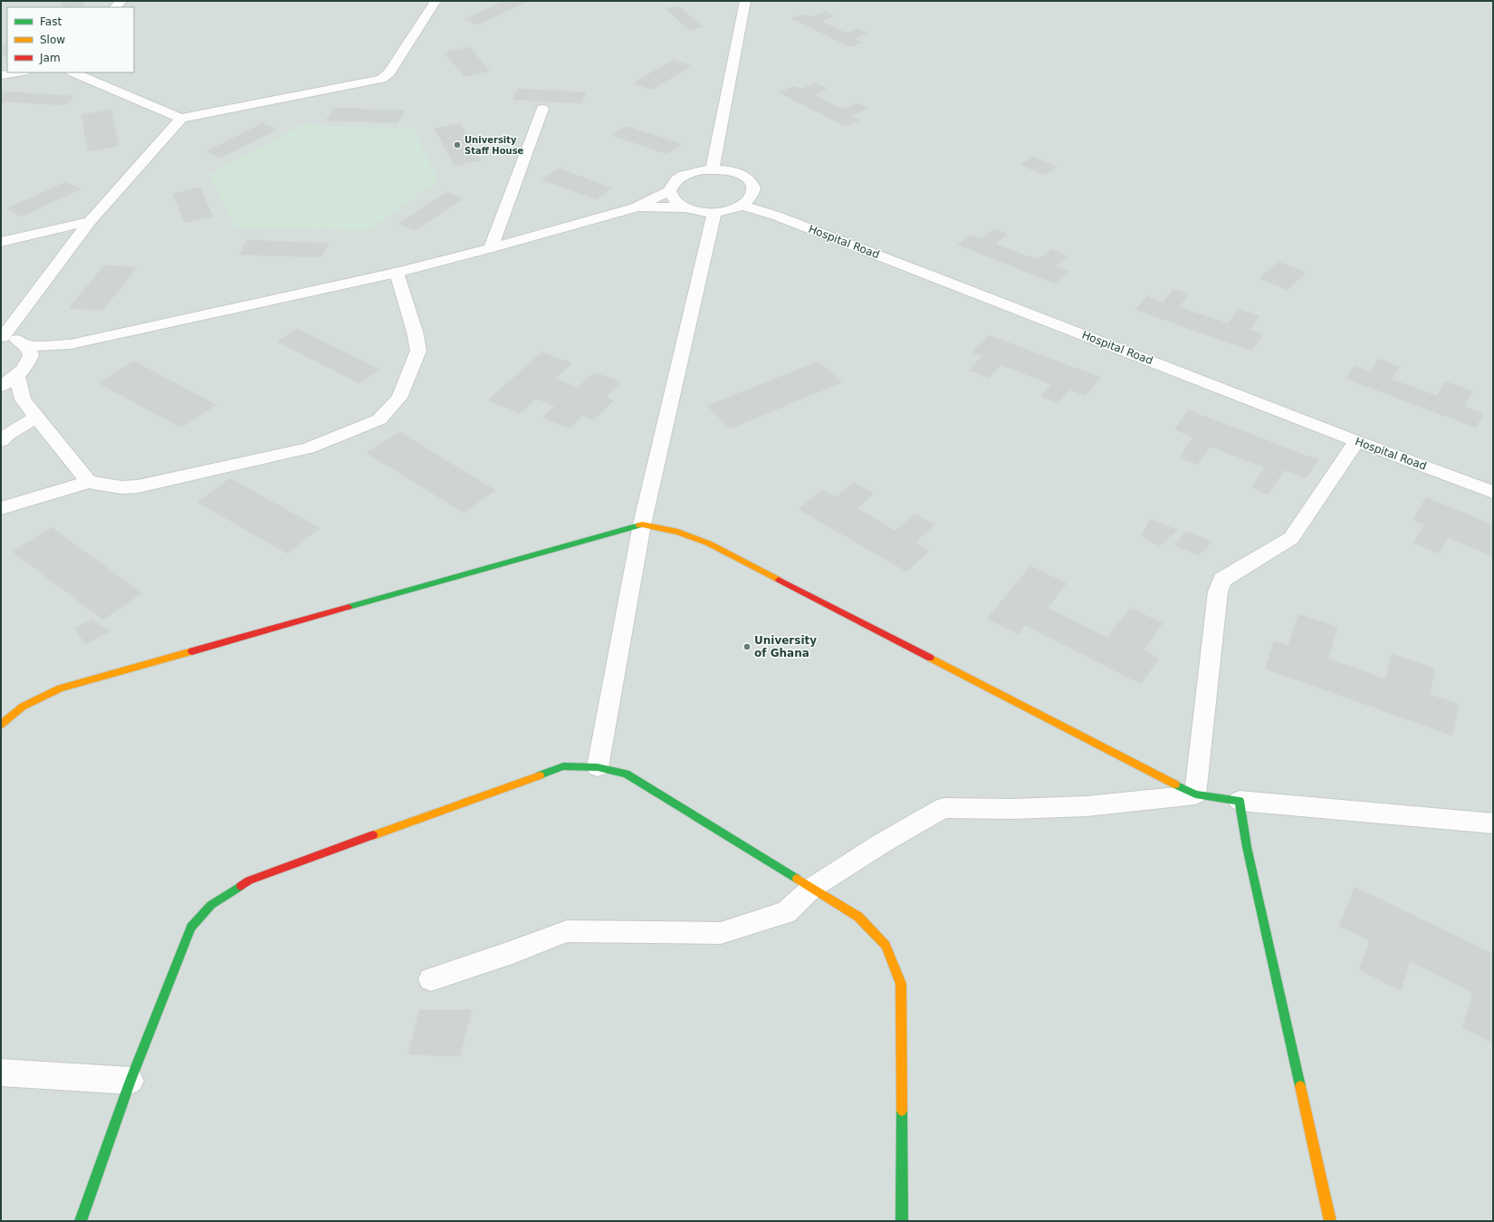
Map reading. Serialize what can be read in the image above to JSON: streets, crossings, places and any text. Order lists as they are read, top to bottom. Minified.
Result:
{"streets":{"street":["Hospital Road"]},"places":["University Staff House","University of Ghana"],"legend":["Fast","Slow","Jam"]}
